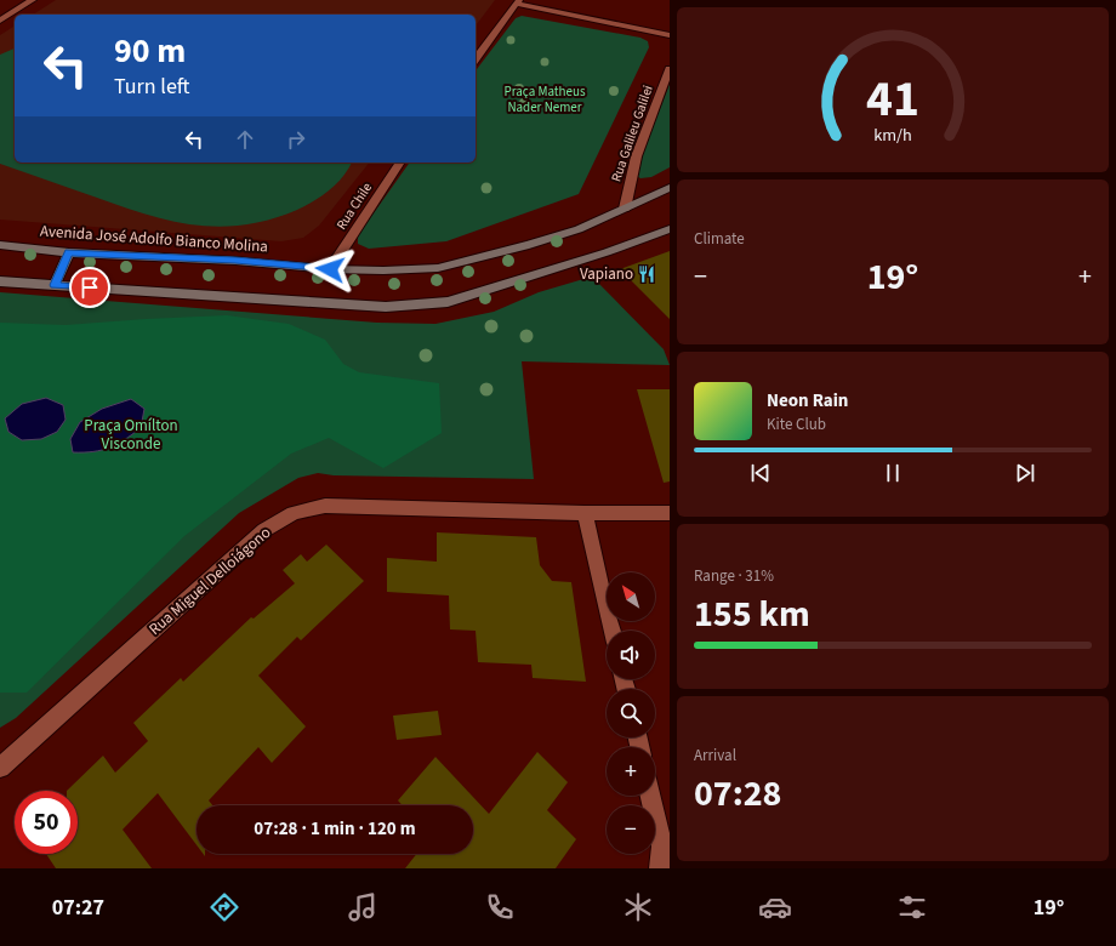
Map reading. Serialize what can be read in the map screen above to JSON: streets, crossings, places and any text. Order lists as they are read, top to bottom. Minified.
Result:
{"streets":{"main road":["Avenida José Adolfo Bianco Molina"],"street":["Rua Galileu Galilei","Rua Chile","Rua Miguel Delloiágono"]},"crossings":[["Rua Galileu Galilei","Avenida José Adolfo Bianco Molina"],["Rua Chile","Avenida José Adolfo Bianco Molina"]],"parks":["Praça Matheus Nader Nemer","Praça Omílton Visconde"],"places":{"restaurant":["Vapiano"]},"north":"top left","page":{"turn":["90 m","Turn left"],"tile":["Climate",["Range · 31%","155 km"],["Arrival","07:28"]],"heat":["−","19°","+"],"song":["Neon Rain","Kite Club"],"map_buttons":["+","−"],"limit":"50","trip":"07:28 · 1 min · 120 m","tabs":["07:27","19°"],"gauge":["41","km/h"]}}
